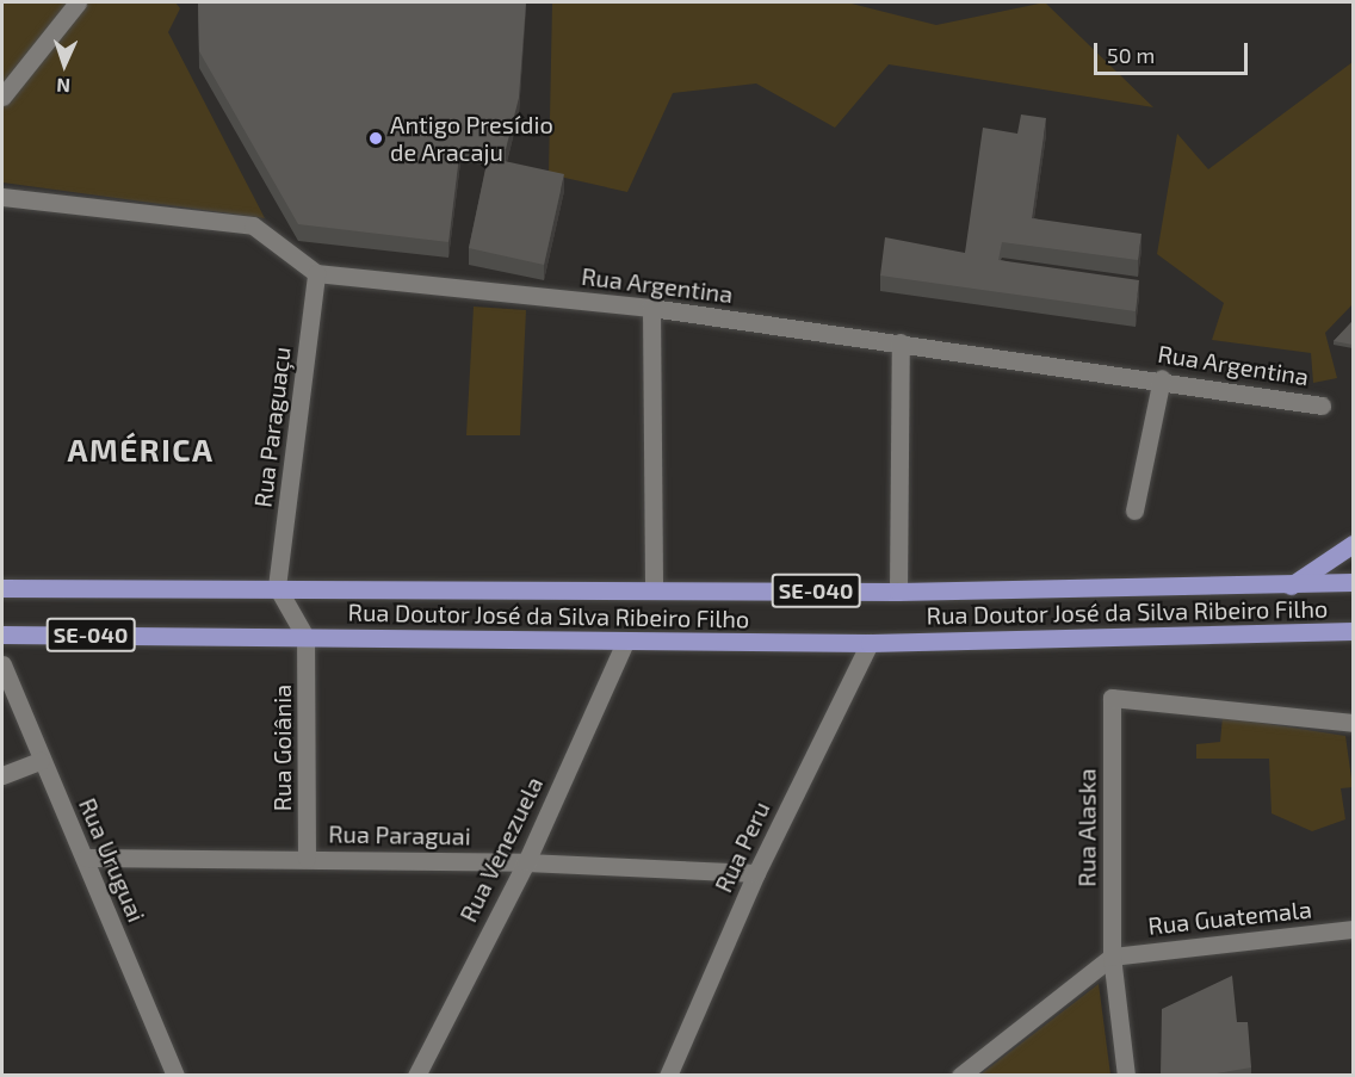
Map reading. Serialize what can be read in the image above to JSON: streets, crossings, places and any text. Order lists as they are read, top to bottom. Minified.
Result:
{"streets":{"main road":["SE-040","Rua Doutor José da Silva Ribeiro Filho"],"street":["Rua Argentina","Rua Paraguaçu","Rua Goiânia","Rua Alaska","Rua Paraguai","Rua Peru","Rua Venezuela","Rua Uruguai","Rua Guatemala"]},"crossings":[["Rua Argentina","Rua Paraguaçu"],["Rua Paraguaçu","Rua Doutor José da Silva Ribeiro Filho"],["Rua Doutor José da Silva Ribeiro Filho","Rua Goiânia"],["Rua Doutor José da Silva Ribeiro Filho","Rua Peru"],["Rua Doutor José da Silva Ribeiro Filho","Rua Venezuela"],["Rua Goiânia","Rua Paraguai"],["Rua Alaska","Rua Guatemala"],["Rua Paraguai","Rua Peru"],["Rua Paraguai","Rua Venezuela"],["Rua Paraguai","Rua Uruguai"]],"districts":["AMÉRICA"],"places":["Antigo Presídio de Aracaju"],"scale_bar":"50 m","north":"bottom"}
